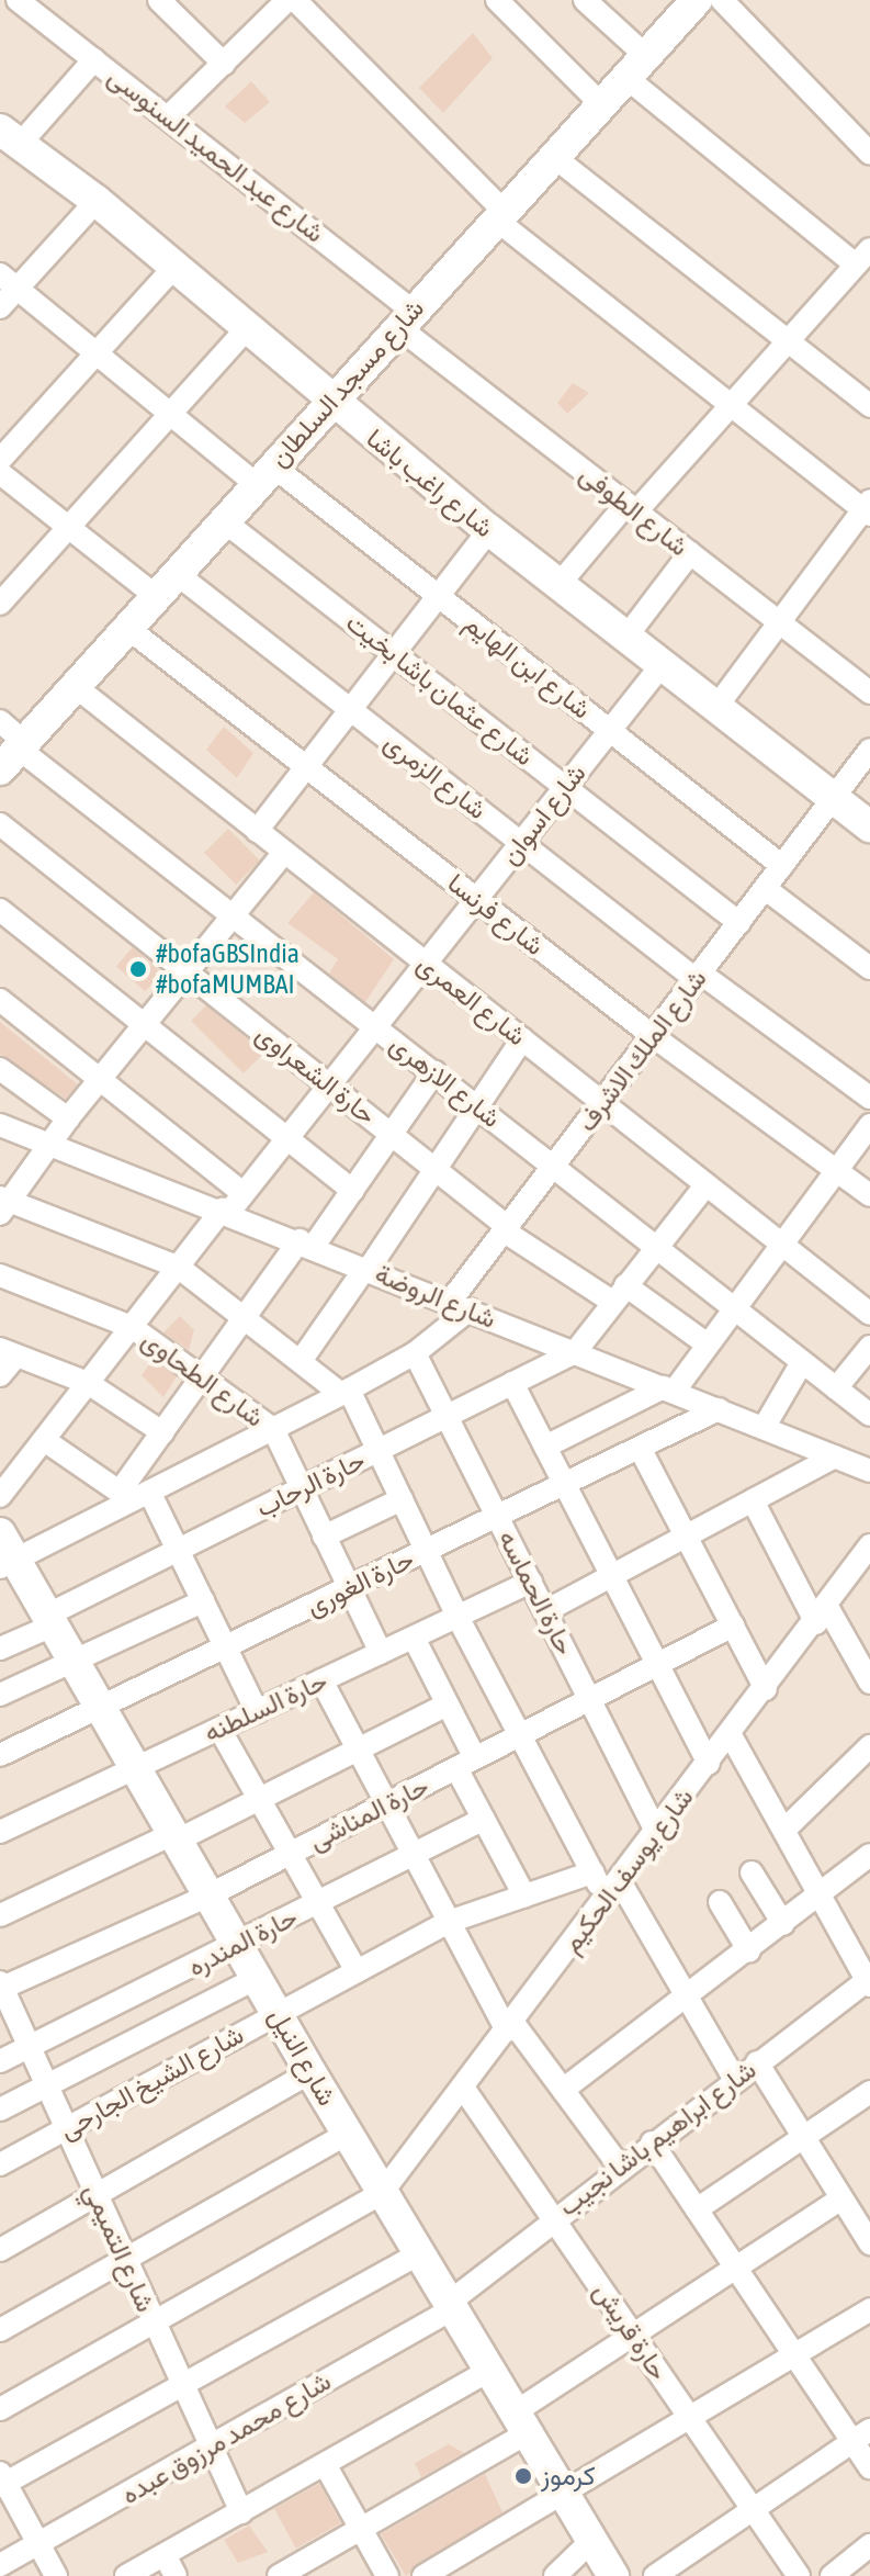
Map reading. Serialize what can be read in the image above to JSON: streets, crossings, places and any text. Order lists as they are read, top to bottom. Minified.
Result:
{"streets":{"street":["شارع عبد الحميد السنوسى","شارع مسجد السلطان","شارع راغب باشا","شارع الطوفى","شارع ابن الهايم","شارع عثمان باشا بخيت","شارع الزمرى","شارع اسوان","شارع فرنسا","شارع العمرى","شارع الملك الاشرف","حارة الشعراوى","شارع الازهرى","شارع الروضة","شارع الطحاوى","حارة الرحاب","حارة الغورى","حارة الحماسه","حارة السلطنه","حارة المناشى","شارع يوسف الحكيم","حارة المندره","شارع النيل","شارع الشيخ الجارحى","شارع ابراهيم باشا نجيب","شارع التميمي","حارة قريش","شارع محمد مرزوق عبده"]},"crossings":[["شارع عبد الحميد السنوسى","شارع مسجد السلطان"],["شارع عبد الحميد السنوسى","شارع الطوفى"],["شارع مسجد السلطان","شارع راغب باشا"],["شارع مسجد السلطان","شارع الطوفى"],["شارع مسجد السلطان","شارع ابن الهايم"],["شارع مسجد السلطان","شارع عثمان باشا بخيت"],["شارع مسجد السلطان","شارع الزمرى"],["شارع مسجد السلطان","شارع فرنسا"],["شارع مسجد السلطان","شارع العمرى"],["شارع مسجد السلطان","شارع الازهرى"],["شارع راغب باشا","شارع اسوان"],["شارع راغب باشا","شارع الملك الاشرف"],["شارع ابن الهايم","شارع اسوان"],["شارع ابن الهايم","شارع الملك الاشرف"],["شارع عثمان باشا بخيت","شارع اسوان"],["شارع عثمان باشا بخيت","شارع الملك الاشرف"],["شارع الزمرى","شارع اسوان"],["شارع الزمرى","شارع الملك الاشرف"],["شارع اسوان","شارع فرنسا"],["شارع اسوان","شارع العمرى"],["شارع اسوان","حارة الشعراوى"],["شارع اسوان","شارع الازهرى"],["شارع اسوان","شارع الروضة"],["شارع اسوان","شارع الطحاوى"],["شارع فرنسا","شارع الملك الاشرف"],["شارع العمرى","شارع الملك الاشرف"],["شارع الملك الاشرف","حارة الشعراوى"],["شارع الملك الاشرف","شارع الازهرى"],["شارع الملك الاشرف","شارع الروضة"],["شارع الملك الاشرف","شارع الطحاوى"],["شارع الملك الاشرف","حارة الحماسه"],["شارع الملك الاشرف","شارع النيل"],["شارع الروضة","حارة الرحاب"],["شارع الروضة","حارة الغورى"],["شارع الطحاوى","حارة الرحاب"],["شارع الطحاوى","حارة الغورى"],["شارع الطحاوى","حارة السلطنه"],["حارة الرحاب","حارة الحماسه"],["حارة الرحاب","شارع النيل"],["حارة الغورى","حارة الحماسه"],["حارة الغورى","شارع النيل"],["حارة الحماسه","حارة السلطنه"],["حارة الحماسه","حارة المناشى"],["حارة الحماسه","شارع يوسف الحكيم"],["حارة السلطنه","شارع النيل"],["حارة المناشى","شارع النيل"],["حارة المناشى","شارع التميمي"],["شارع يوسف الحكيم","شارع النيل"],["شارع يوسف الحكيم","حارة قريش"],["حارة المندره","شارع النيل"],["حارة المندره","شارع التميمي"],["شارع النيل","شارع الشيخ الجارحى"],["شارع النيل","شارع ابراهيم باشا نجيب"],["شارع النيل","شارع محمد مرزوق عبده"],["شارع الشيخ الجارحى","شارع التميمي"],["شارع ابراهيم باشا نجيب","حارة قريش"],["شارع ابراهيم باشا نجيب","شارع محمد مرزوق عبده"],["شارع التميمي","شارع محمد مرزوق عبده"]],"places":["#bofaGBSIndia #bofaMUMBAI","كرموز"]}
